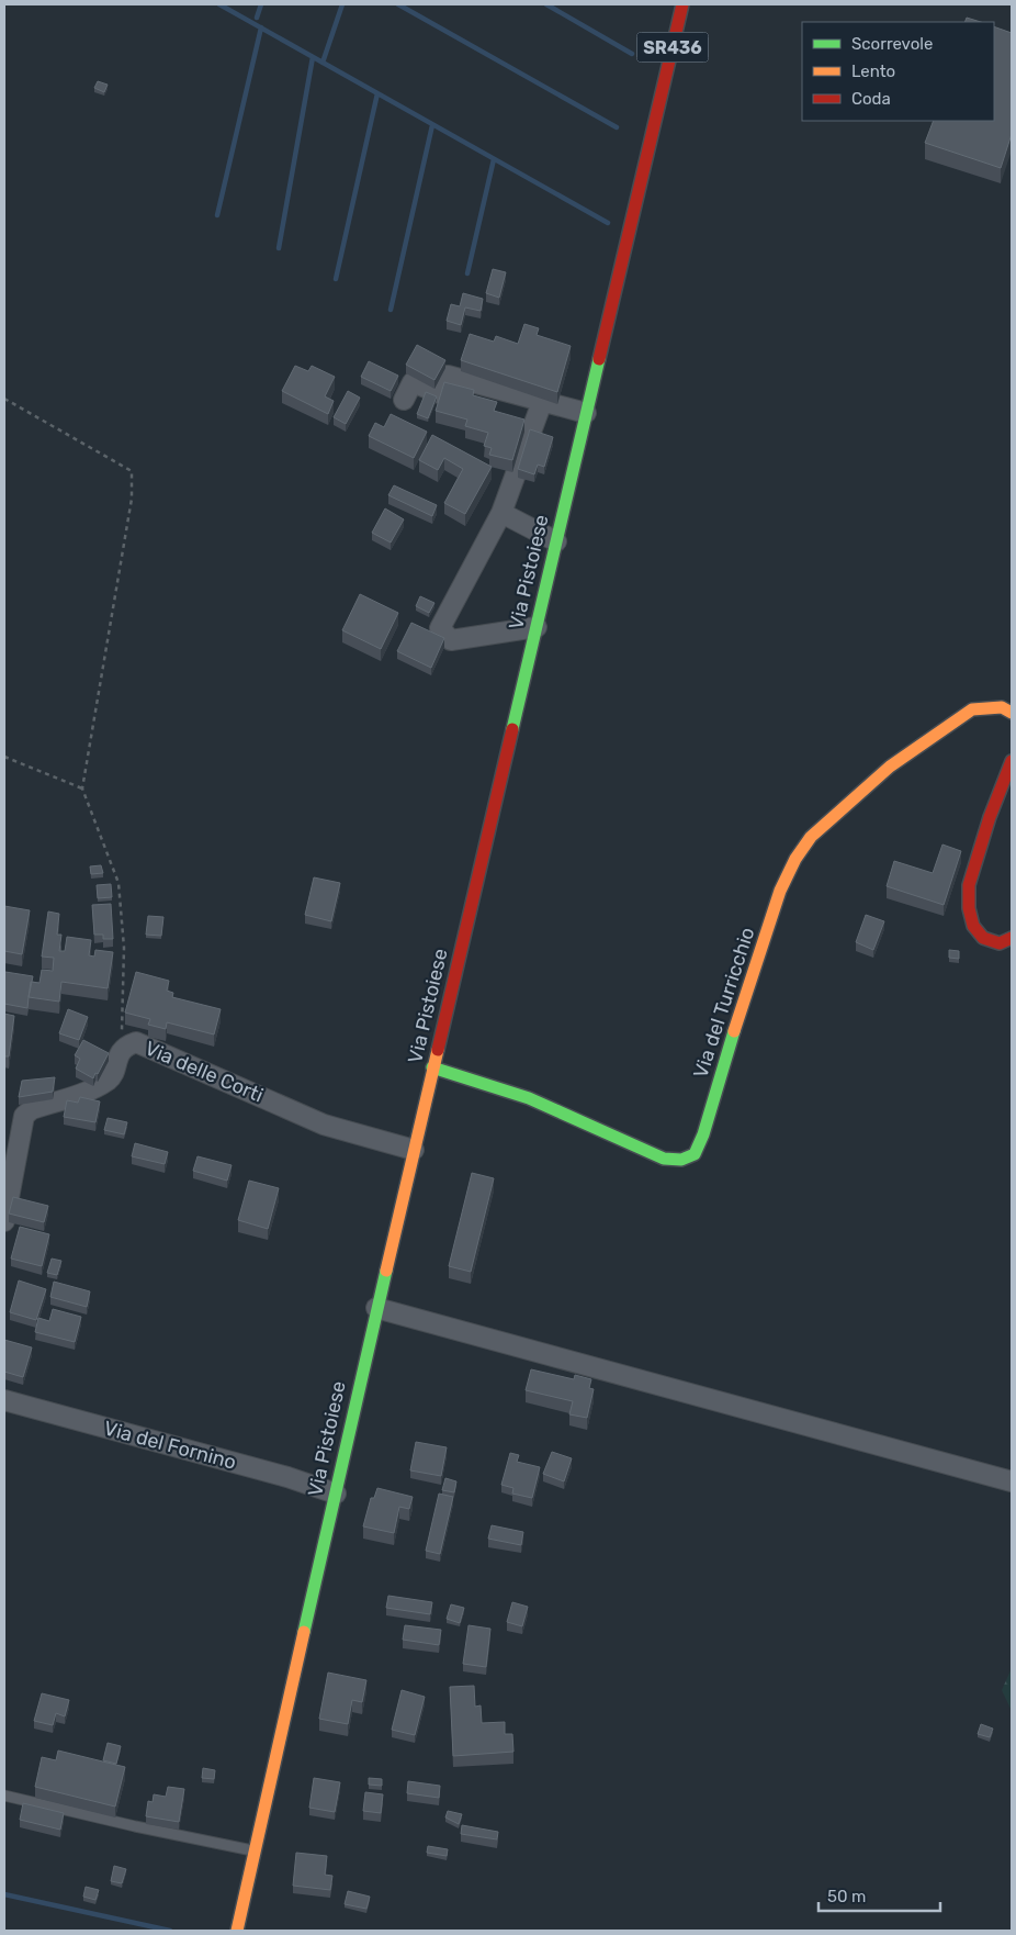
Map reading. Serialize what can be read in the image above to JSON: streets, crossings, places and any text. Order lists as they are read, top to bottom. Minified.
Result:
{"streets":{"main road":["SR436","Via Pistoiese","Via del Turricchio"],"street":["Via delle Corti","Via del Fornino"]},"crossings":[["Via Pistoiese","Via del Turricchio"],["Via Pistoiese","Via delle Corti"],["Via Pistoiese","Via del Fornino"]],"legend":["Scorrevole","Lento","Coda"],"scale_bar":"50 m"}
